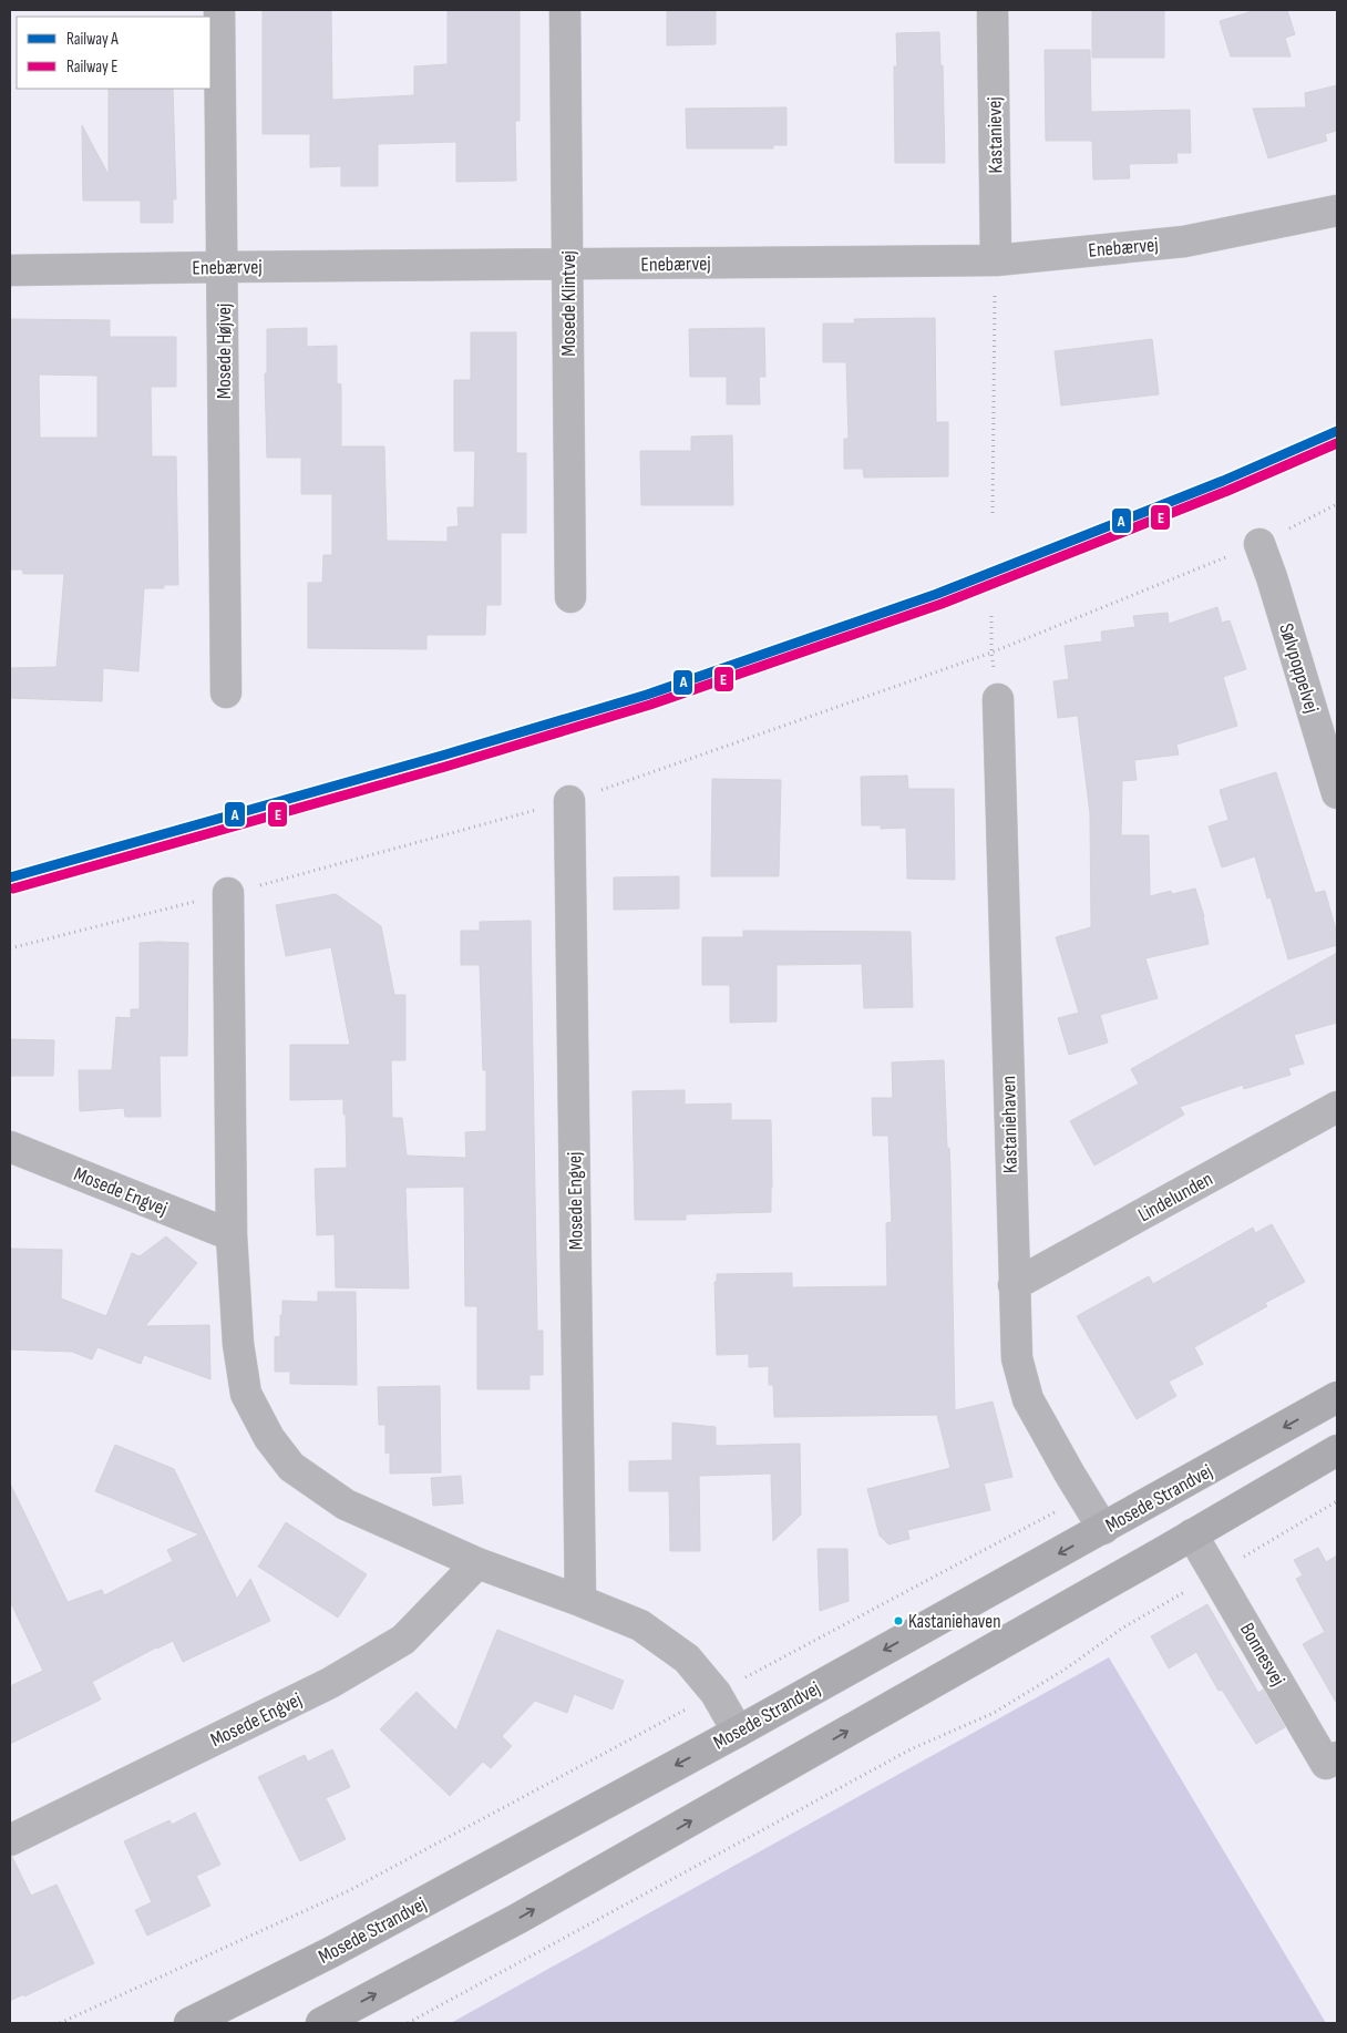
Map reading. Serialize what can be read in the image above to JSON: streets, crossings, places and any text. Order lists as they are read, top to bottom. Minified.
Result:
{"streets":{"main road":["Mosede Strandvej"],"street":["Kastanievej","Enebærvej","Mosede Klintvej","Mosede Højvej","Sølvpoppelvej","Kastaniehaven","Mosede Engvej","Lindelunden","Bonnesvej"]},"crossings":[["Kastanievej","Enebærvej"],["Enebærvej","Mosede Klintvej"],["Enebærvej","Mosede Højvej"],["Kastaniehaven","Lindelunden"],["Kastaniehaven","Mosede Strandvej"]],"places":["Kastaniehaven"],"lines":["rail line A","rail line E"],"legend":["Railway A","Railway E"]}
